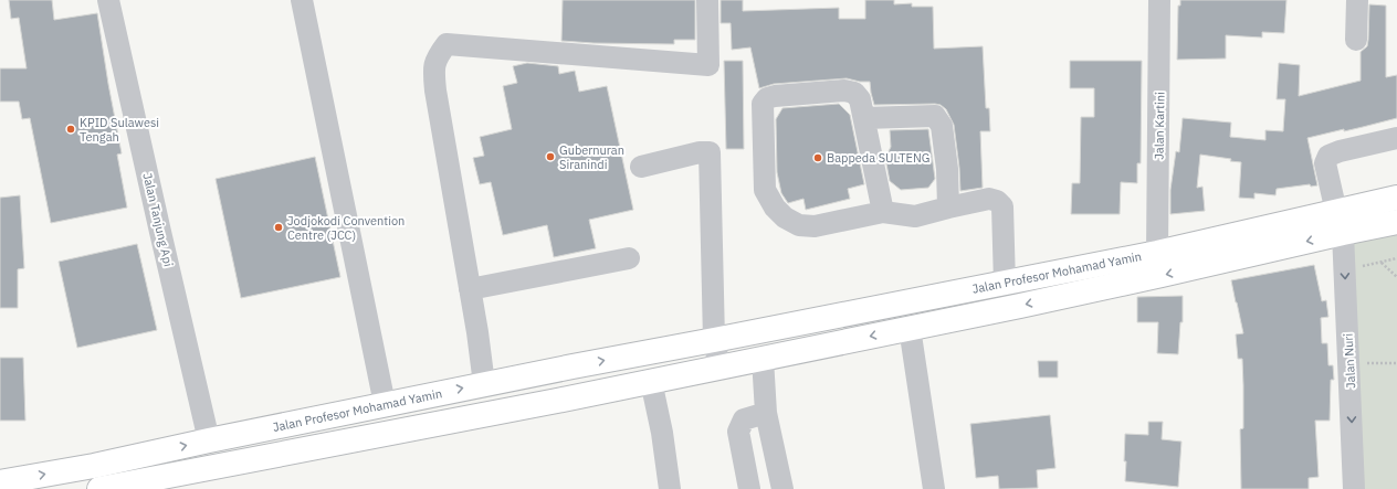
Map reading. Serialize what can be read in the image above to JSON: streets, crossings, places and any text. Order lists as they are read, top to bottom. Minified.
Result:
{"streets":{"main road":["Jalan Profesor Mohamad Yamin"],"street":["Jalan Kartini","Jalan Tanjung Api","Jalan Nuri"]},"crossings":[["Jalan Kartini","Jalan Profesor Mohamad Yamin"],["Jalan Tanjung Api","Jalan Profesor Mohamad Yamin"],["Jalan Profesor Mohamad Yamin","Jalan Nuri"]],"one_way":["Jalan Nuri"],"places":["KPID Sulawesi Tengah","Gubernuran Siranindi","Bappeda SULTENG","Jodjokodi Convention Centre (JCC)"]}
